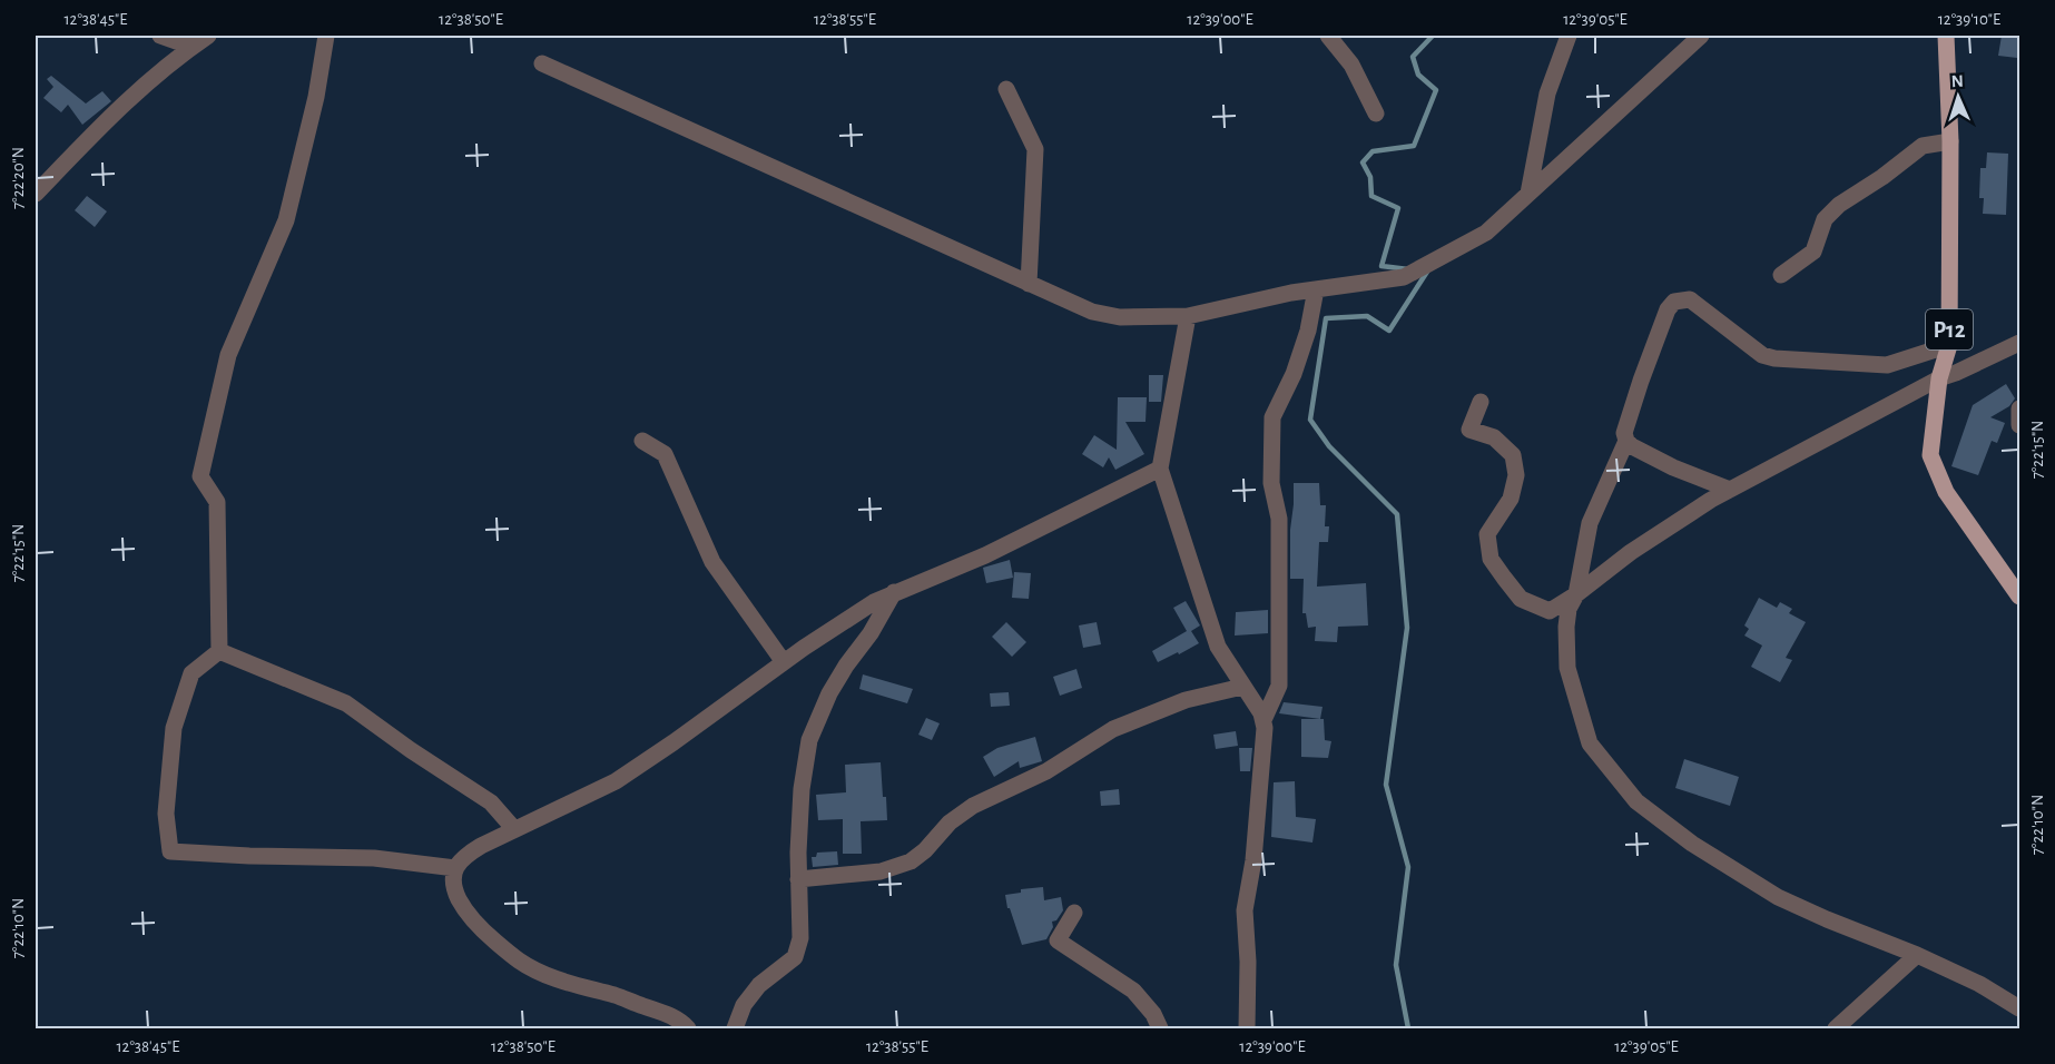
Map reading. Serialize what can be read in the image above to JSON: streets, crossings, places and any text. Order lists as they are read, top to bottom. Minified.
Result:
{"streets":{"main road":["P12"]},"north":"top","coordinates":["12°38'45\"E","12°38'50\"E","12°38'55\"E","12°39'00\"E","12°39'05\"E","12°39'10\"E","7°22'20\"N","7°22'15\"N","7°22'10\"N"]}
